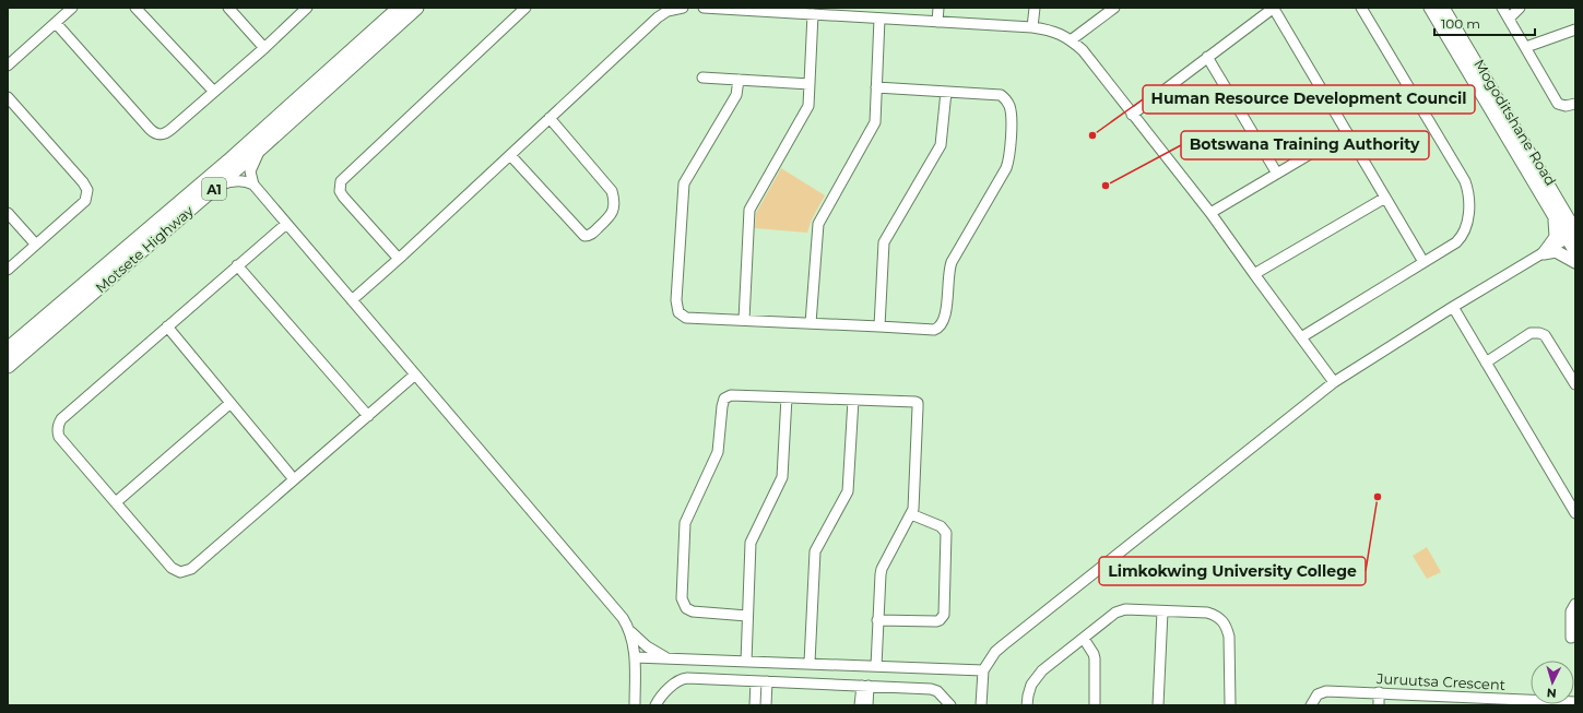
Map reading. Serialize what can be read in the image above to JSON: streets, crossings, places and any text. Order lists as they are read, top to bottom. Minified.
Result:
{"streets":{"highway":["A1","Motsete Highway"],"main road":["Mogoditshane Road"],"street":["Juruutsa Crescent"]},"places":["Human Resource Development Council","Botswana Training Authority","Limkokwing University College"],"scale_bar":"100 m","north":"bottom"}
